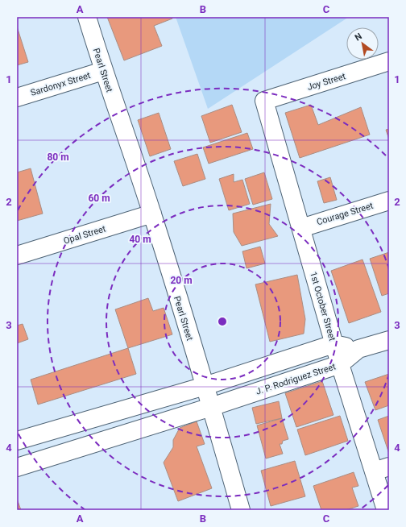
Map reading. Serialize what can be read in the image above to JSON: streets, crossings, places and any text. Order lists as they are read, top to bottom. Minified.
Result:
{"streets":{"street":["Pearl Street","Joy Street","Sardonyx Street","Courage Street","Opal Street","1st October Street","J. P. Rodriguez Street"]},"crossings":[["Pearl Street","Sardonyx Street"],["Pearl Street","Opal Street"],["Pearl Street","J. P. Rodriguez Street"],["Joy Street","1st October Street"],["Courage Street","1st October Street"],["1st October Street","J. P. Rodriguez Street"]],"north":"top left","grid":{"columns":["A","B","C"],"rows":["1","2","3","4"]},"rings":["80 m","60 m","40 m","20 m"]}
